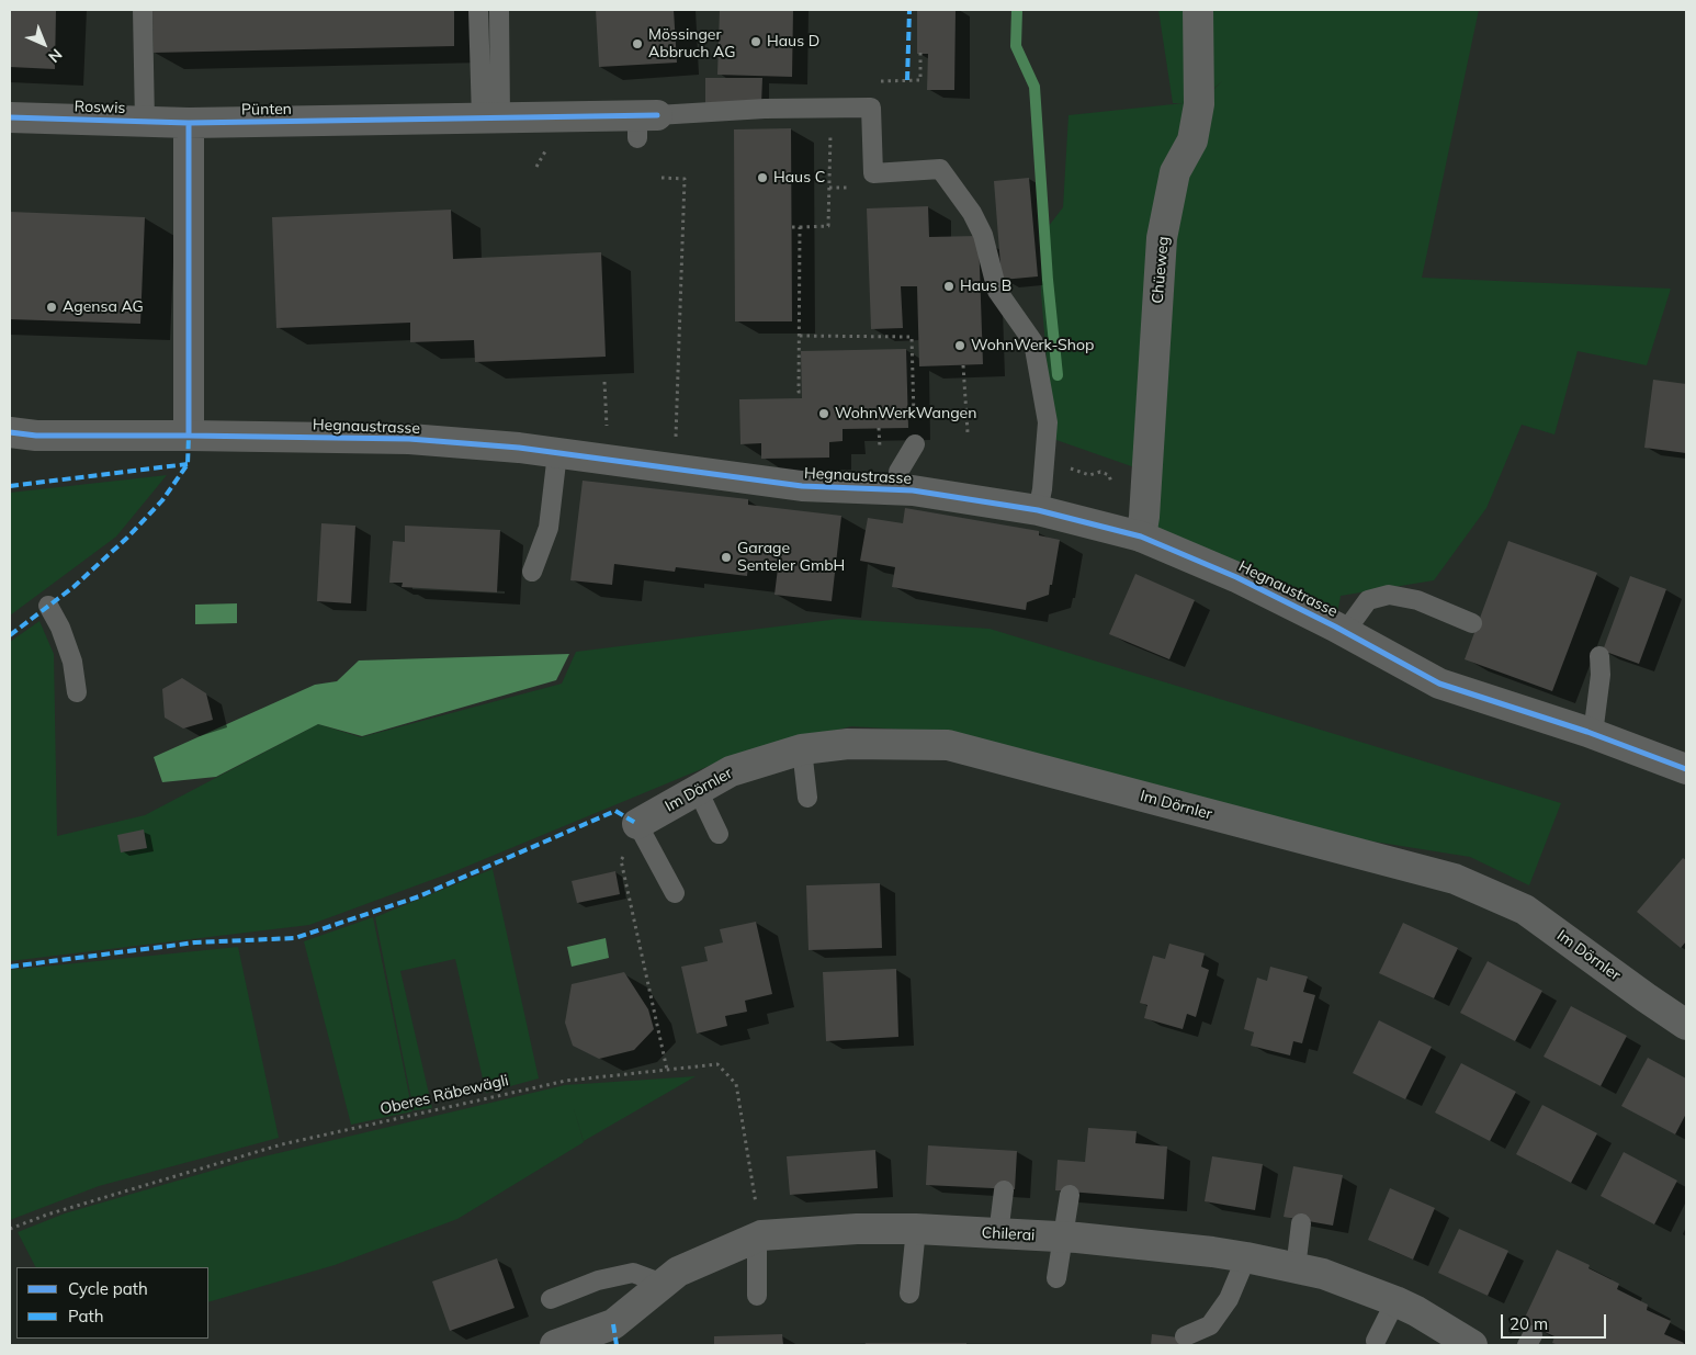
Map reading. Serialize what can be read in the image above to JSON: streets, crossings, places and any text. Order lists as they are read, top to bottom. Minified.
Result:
{"streets":{"street":["Roswis","Pünten","Chüeweg","Hegnaustrasse","Im Dörnler","Chilerai"],"path":["Oberes Räbewägli"]},"crossings":[["Roswis","Pünten"],["Chüeweg","Hegnaustrasse"],["Oberes Räbewägli","Chilerai"]],"places":["Haus D","Mössinger Abbruch AG","Haus C","Haus B","Agensa AG","WohnWerk-Shop","WohnWerkWangen","Garage Senteler GmbH"],"legend":["Cycle path","Path"],"scale_bar":"20 m","north":"bottom right"}
